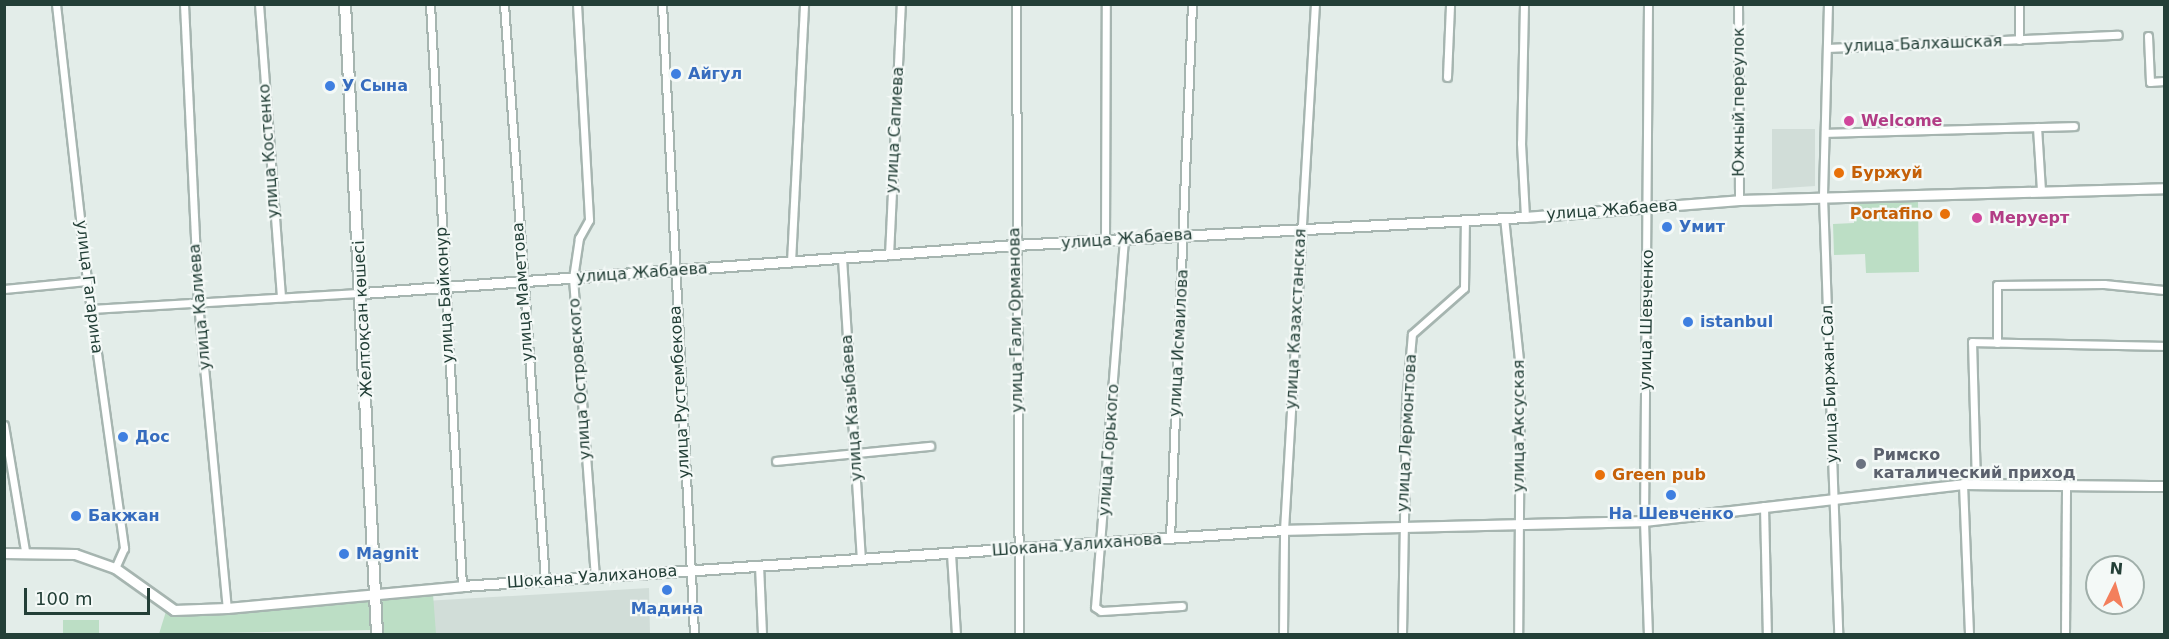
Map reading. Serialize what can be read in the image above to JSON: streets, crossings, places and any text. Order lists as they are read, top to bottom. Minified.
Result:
{"streets":{"main road":["Желтоқсан көшесі"],"street":["улица Балхашская","Южный переулок","улица Сапиева","улица Костенко","улица Жабаева","улица Гагарина","улица Маметова","улица Байконур","улица Калиева","улица Казахстанская","улица Гали Орманова","улица Шевченко","улица Исмаилова","улица Островского","улица Биржан Сал","улица Рустембекова","улица Казыбаева","улица Аксуская","улица Лермонтова","улица Горького","Шокана Уалиханова"]},"crossings":[["улица Балхашская","улица Биржан Сал"],["Южный переулок","улица Жабаева"],["улица Сапиева","улица Жабаева"],["улица Костенко","улица Жабаева"],["улица Жабаева","улица Гагарина"],["улица Жабаева","улица Маметова"],["улица Жабаева","улица Байконур"],["улица Жабаева","улица Калиева"],["улица Жабаева","Желтоқсан көшесі"],["улица Жабаева","улица Казахстанская"],["улица Жабаева","улица Гали Орманова"],["улица Жабаева","улица Шевченко"],["улица Жабаева","улица Исмаилова"],["улица Жабаева","улица Островского"],["улица Жабаева","улица Биржан Сал"],["улица Жабаева","улица Рустембекова"],["улица Жабаева","улица Казыбаева"],["улица Жабаева","улица Аксуская"],["улица Жабаева","улица Лермонтова"],["улица Жабаева","улица Горького"],["улица Гагарина","Шокана Уалиханова"],["улица Маметова","Шокана Уалиханова"],["улица Байконур","Шокана Уалиханова"],["улица Калиева","Шокана Уалиханова"],["Желтоқсан көшесі","Шокана Уалиханова"],["улица Казахстанская","Шокана Уалиханова"],["улица Гали Орманова","Шокана Уалиханова"],["улица Шевченко","Шокана Уалиханова"],["улица Исмаилова","Шокана Уалиханова"],["улица Островского","Шокана Уалиханова"],["улица Биржан Сал","Шокана Уалиханова"],["улица Рустембекова","Шокана Уалиханова"],["улица Казыбаева","Шокана Уалиханова"],["улица Аксуская","Шокана Уалиханова"],["улица Лермонтова","Шокана Уалиханова"],["улица Горького","Шокана Уалиханова"]],"places":["Айгул","У Сына","Welcome","Буржуй","Portafino","Меруерт","Умит","istanbul","Дос","Римско каталический приход","Green pub","На Шевченко","Бакжан","Magnit","Мадина"],"scale_bar":"100 m","north":"top"}
